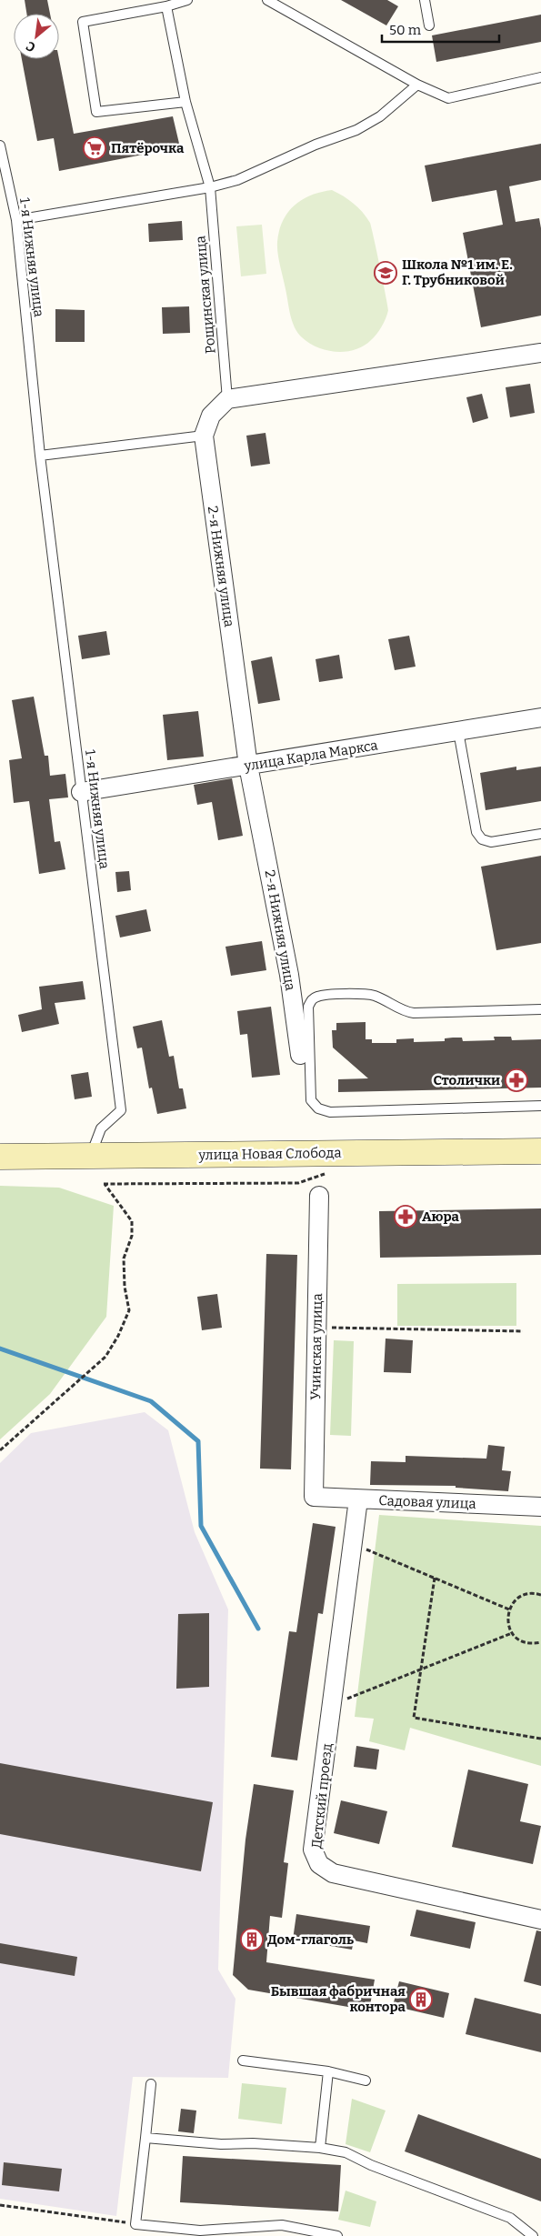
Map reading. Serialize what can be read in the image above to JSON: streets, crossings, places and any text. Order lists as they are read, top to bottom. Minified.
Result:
{"streets":{"main road":["улица Новая Слобода"],"street":["2-я Нижняя улица","улица Карла Маркса","Учинская улица","Садовая улица","Детский проезд"],"lane":["1-я Нижняя улица","Рощинская улица"]},"crossings":[["1-я Нижняя улица","улица Карла Маркса"],["1-я Нижняя улица","улица Новая Слобода"],["Рощинская улица","2-я Нижняя улица"],["2-я Нижняя улица","улица Карла Маркса"],["Учинская улица","Садовая улица"],["Садовая улица","Детский проезд"]],"places":{"supermarket":["Пятёрочка"],"school or university":["Школа №1 им. Е. Г. Трубниковой"],"pharmacy":["Столички","Аюра"],"building":["Дом-глаголь","Бывшая фабричная контора"]},"scale_bar":"50 m","north":"bottom left"}
